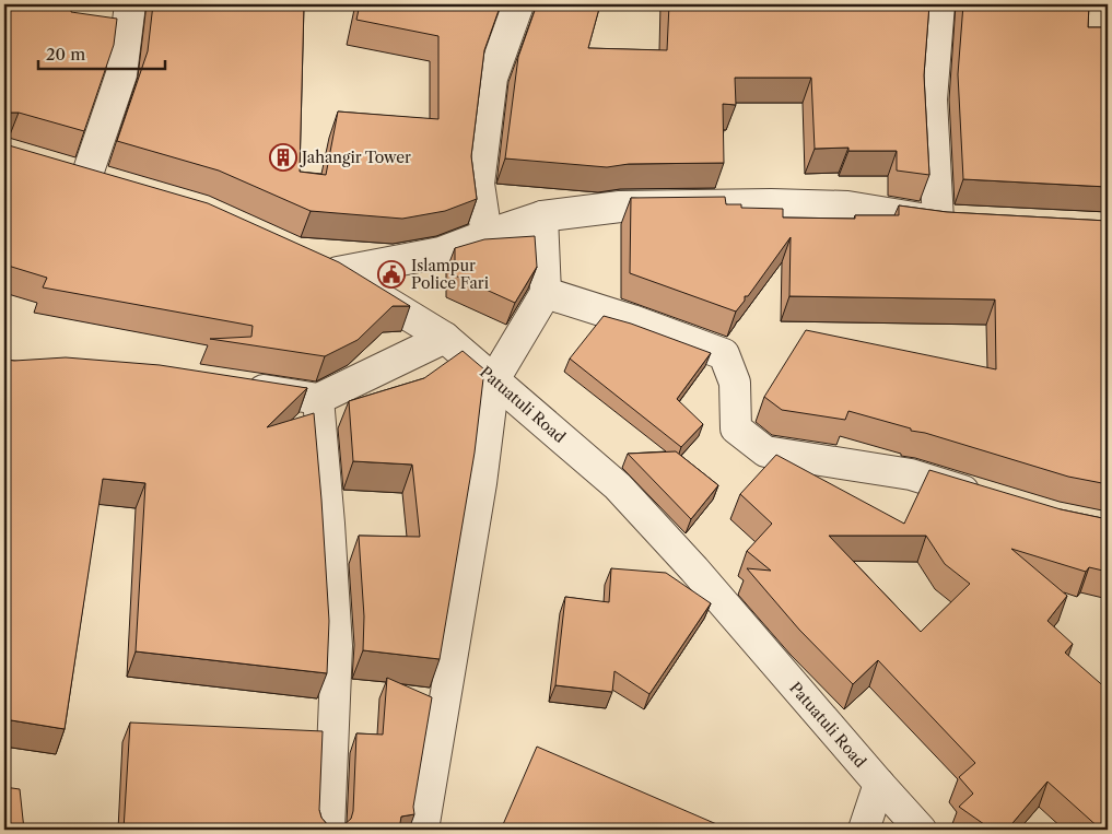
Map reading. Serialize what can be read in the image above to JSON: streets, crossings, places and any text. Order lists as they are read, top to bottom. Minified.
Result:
{"streets":{"street":["Patuatuli Road"]},"places":{"building":["Jahangir Tower"],"public building":["Islampur Police Fari"]},"scale_bar":"20 m"}
